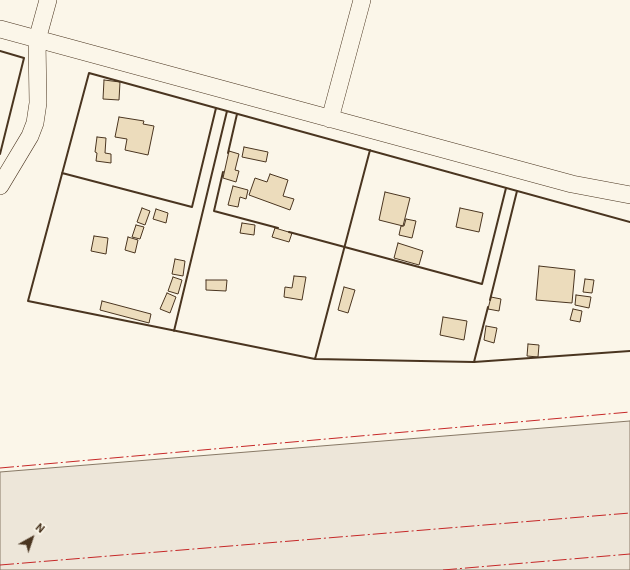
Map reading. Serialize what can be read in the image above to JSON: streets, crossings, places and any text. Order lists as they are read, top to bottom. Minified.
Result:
{"north":"top right"}
